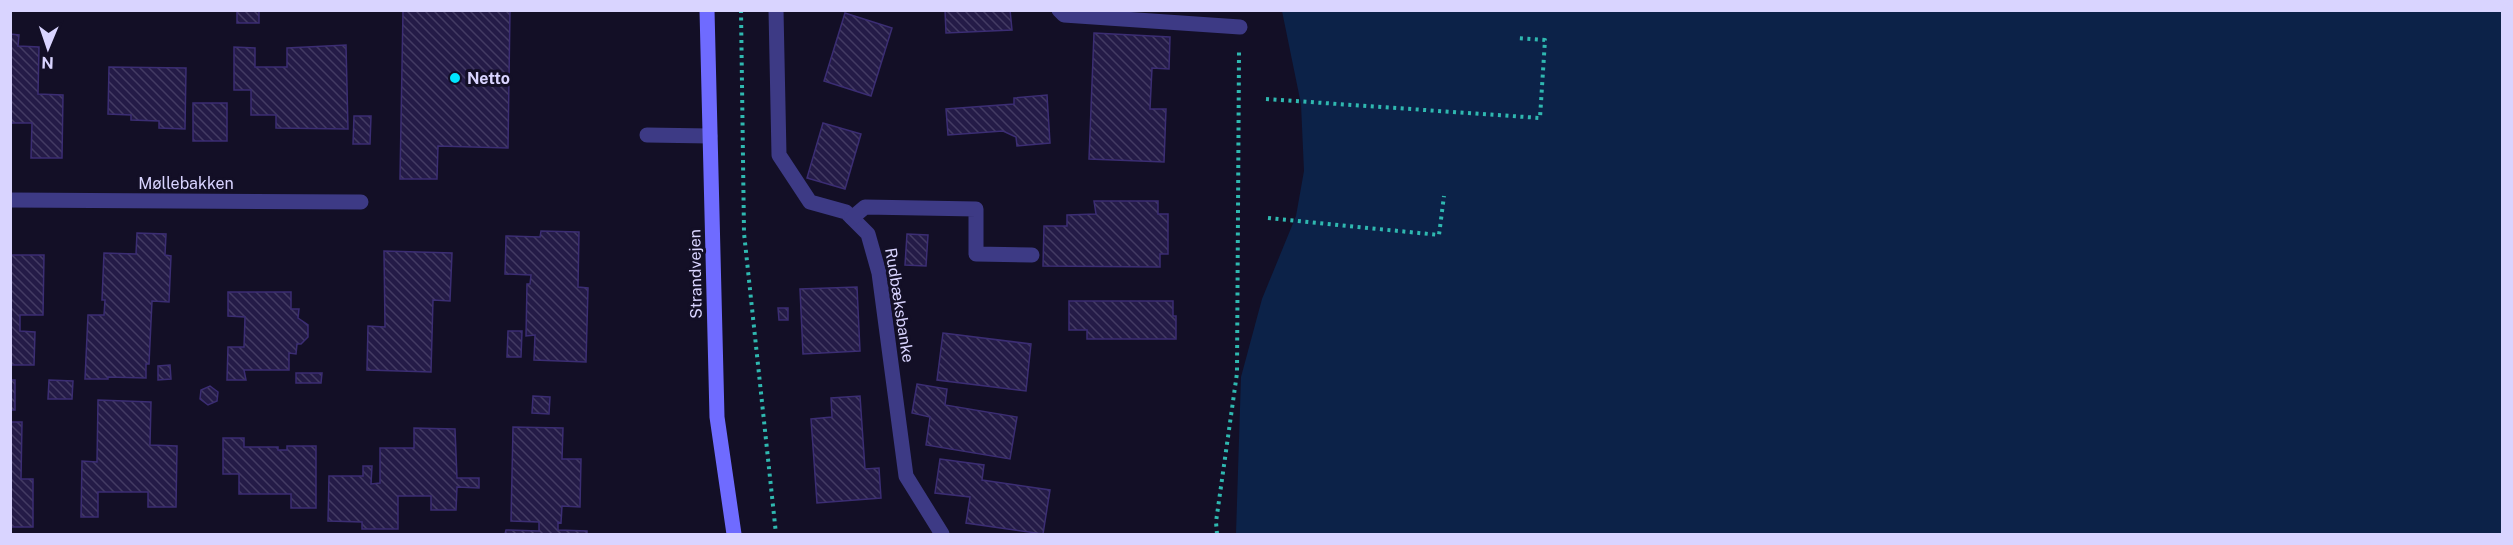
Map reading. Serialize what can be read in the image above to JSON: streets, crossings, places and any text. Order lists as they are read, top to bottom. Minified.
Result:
{"streets":{"street":["Møllebakken","Strandvejen","Rudbæksbanke"]},"places":["Netto"],"north":"bottom"}
